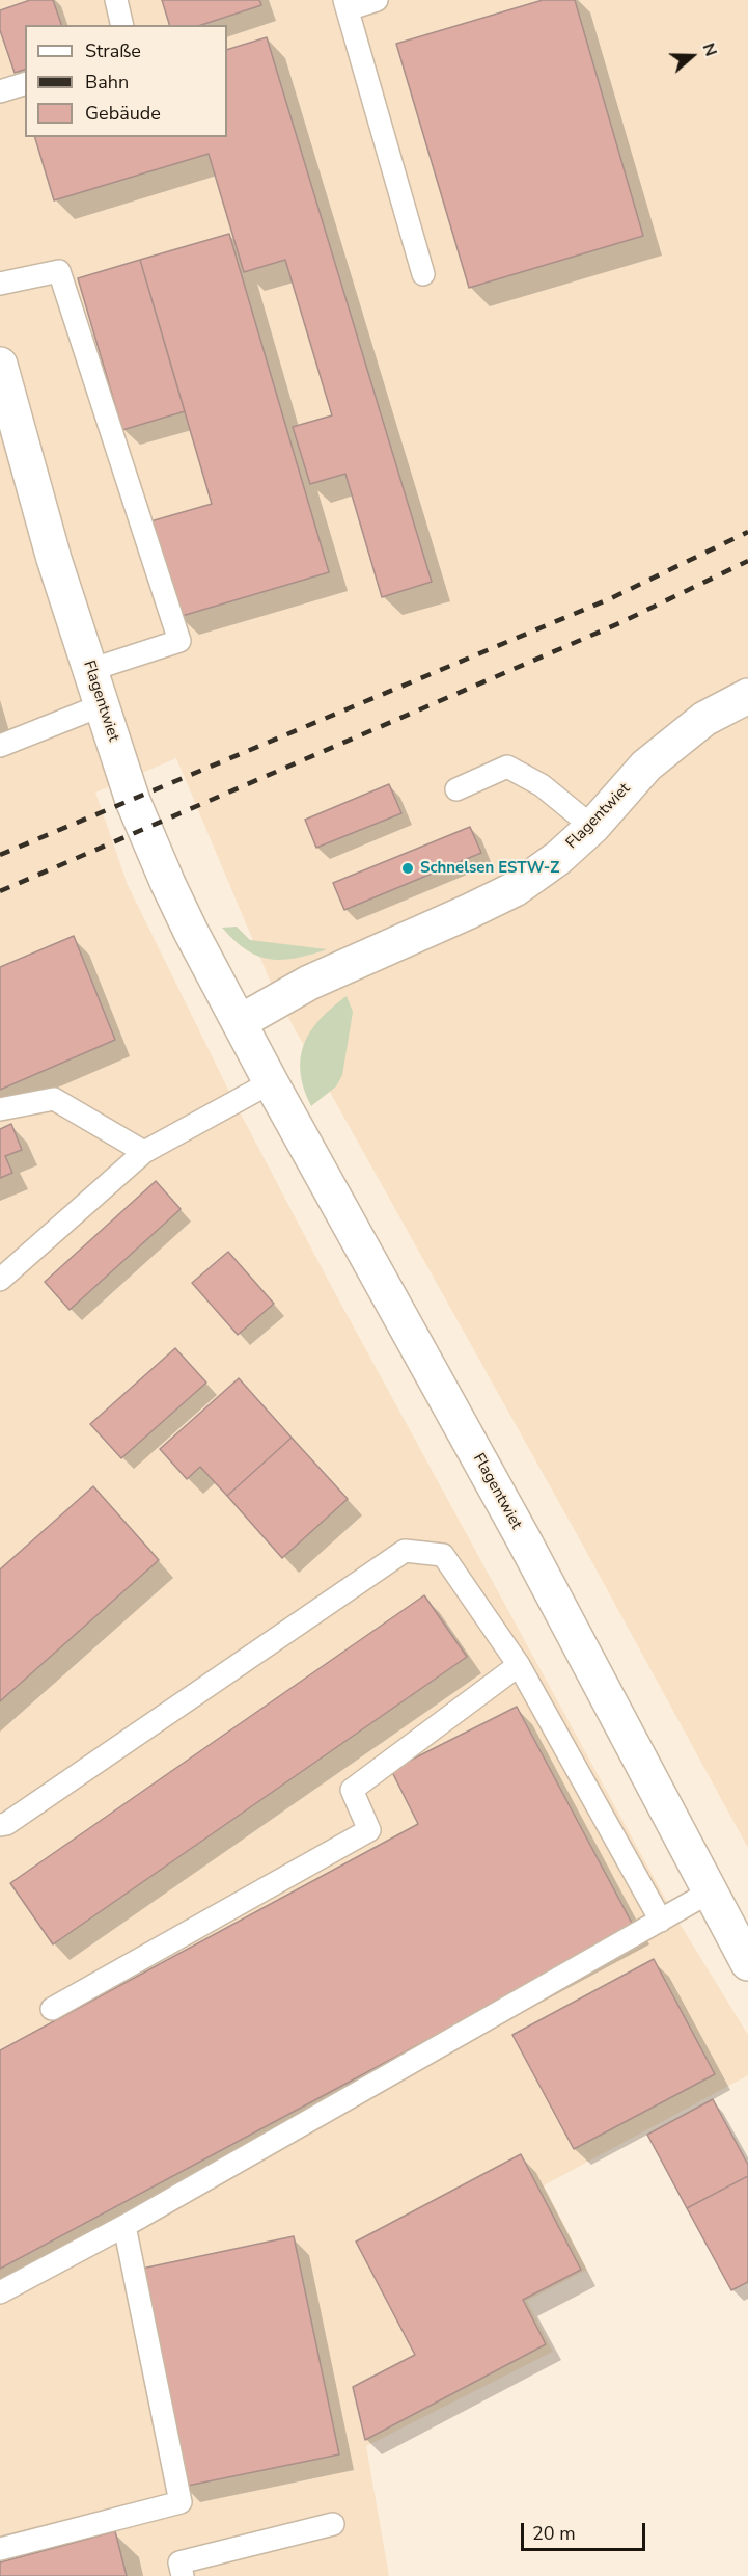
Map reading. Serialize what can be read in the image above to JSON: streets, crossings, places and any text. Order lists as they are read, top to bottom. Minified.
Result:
{"streets":{"street":["Flagentwiet"]},"places":["Schnelsen ESTW-Z"],"legend":["Straße","Bahn","Gebäude"],"scale_bar":"20 m","north":"right"}
